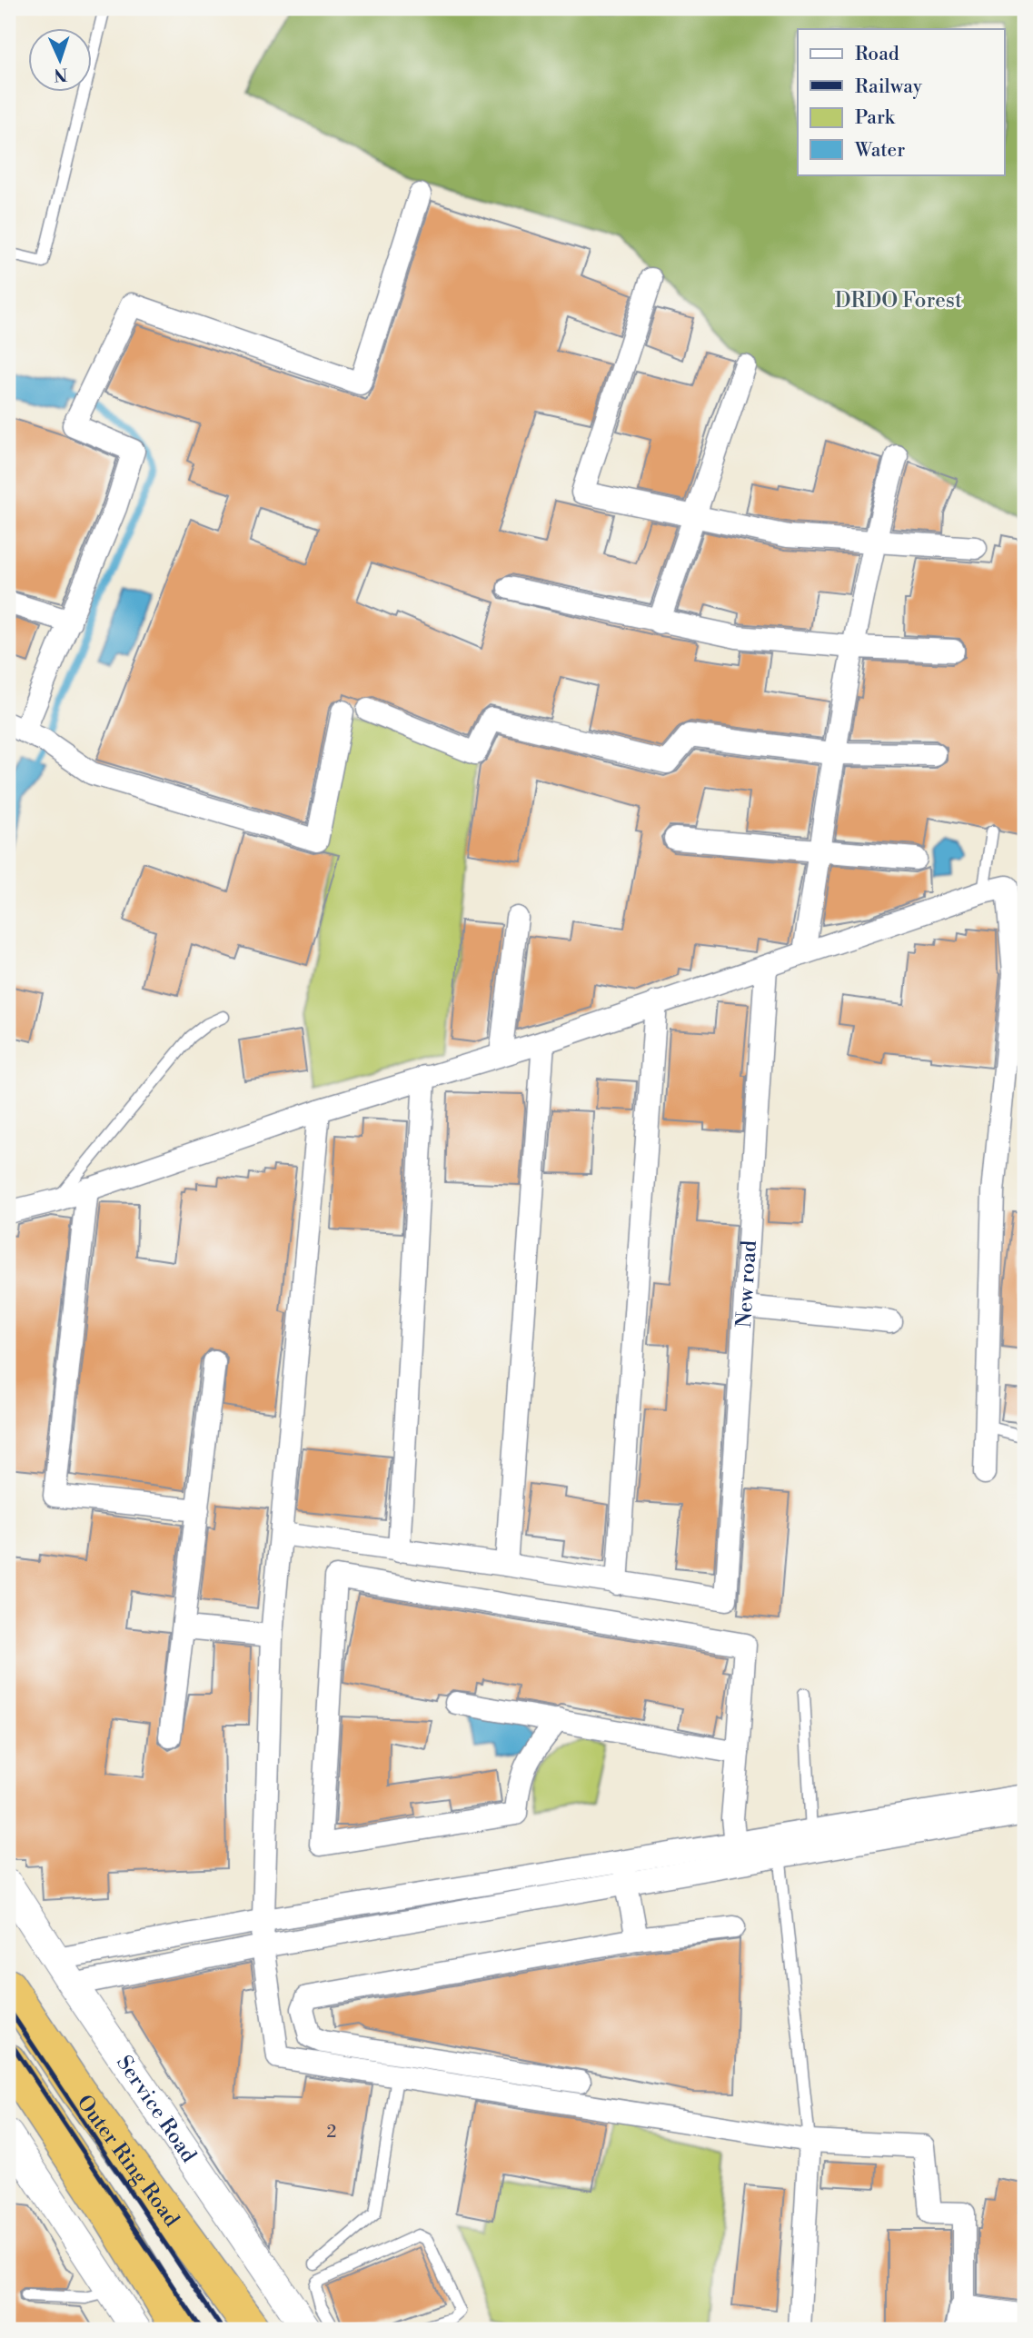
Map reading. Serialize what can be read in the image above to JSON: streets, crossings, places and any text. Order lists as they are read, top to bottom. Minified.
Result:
{"streets":{"highway":["Outer Ring Road"],"street":["New road","Service Road"]},"parks":["DRDO Forest"],"house_numbers":["2"],"legend":["Road","Railway","Park","Water"],"north":"bottom"}
